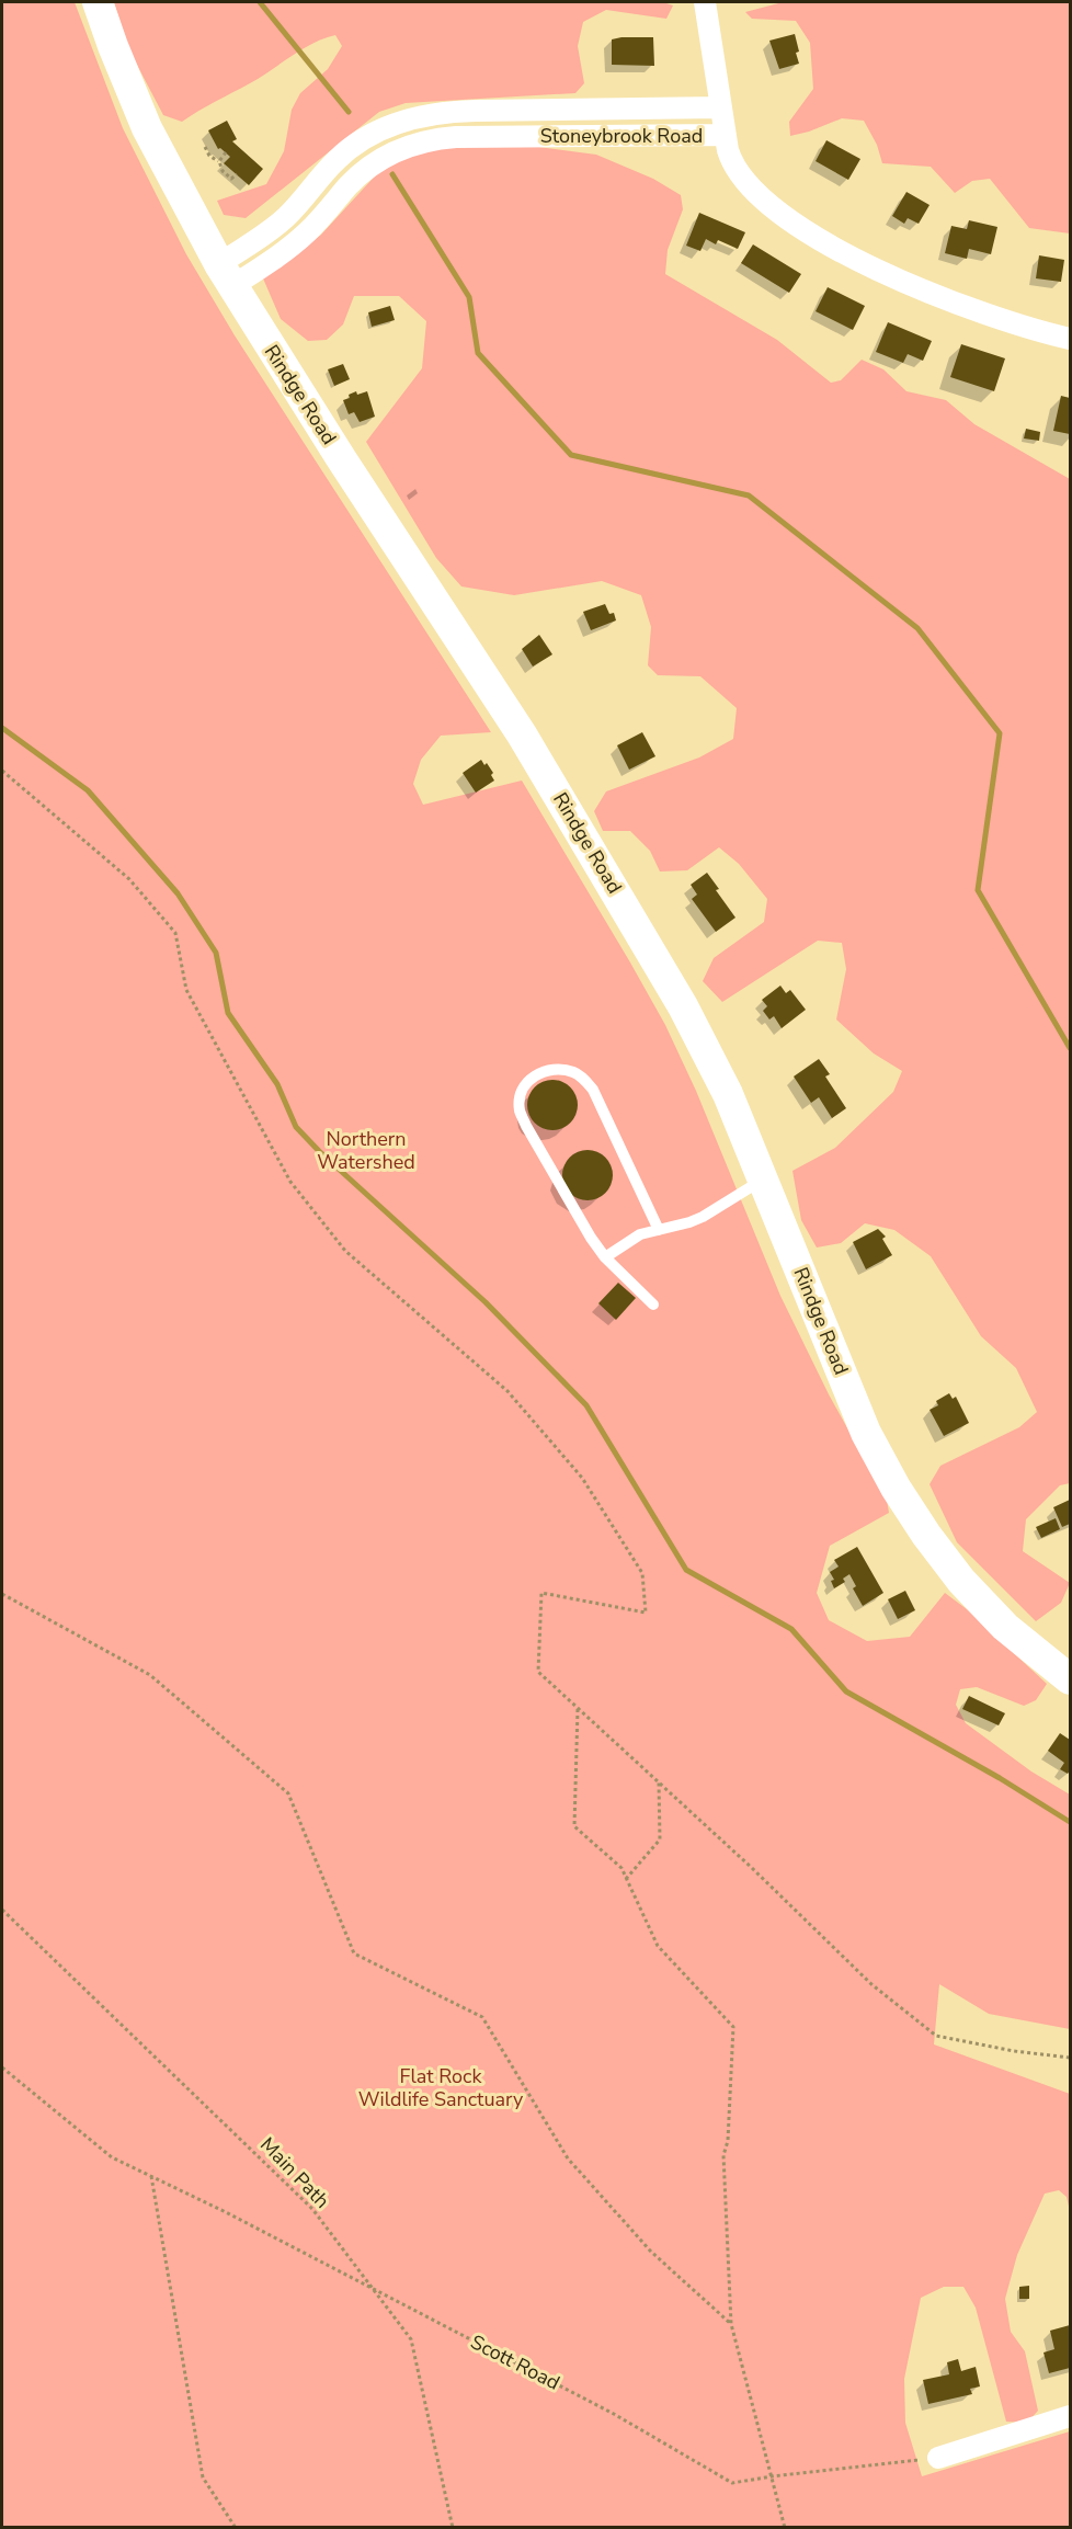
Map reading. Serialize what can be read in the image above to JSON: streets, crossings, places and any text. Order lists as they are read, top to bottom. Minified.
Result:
{"streets":{"street":["Stoneybrook Road","Rindge Road"],"path":["Main Path","Scott Road"]},"crossings":[["Stoneybrook Road","Rindge Road"],["Main Path","Scott Road"]],"parks":["Northern Watershed","Flat Rock Wildlife Sanctuary"]}
